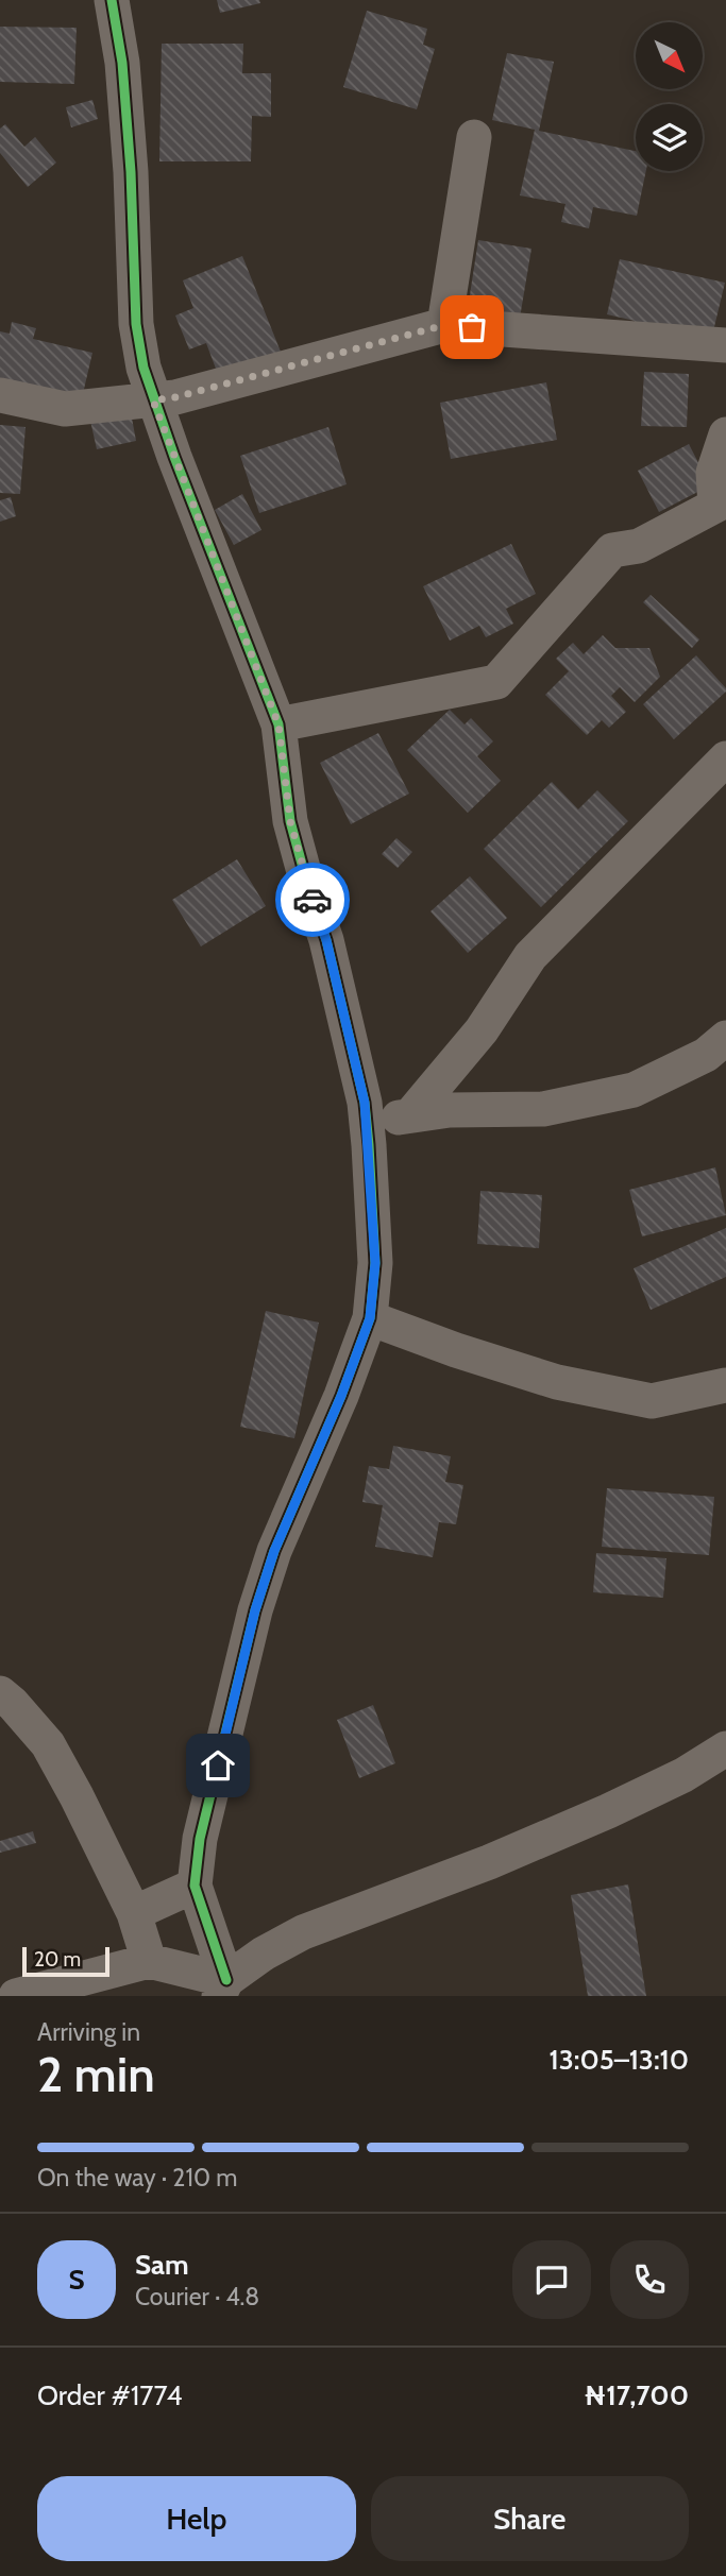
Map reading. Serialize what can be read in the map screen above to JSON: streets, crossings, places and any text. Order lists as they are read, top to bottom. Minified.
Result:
{"scale_bar":"20 m","north":"bottom right","page":{"scale":"20 m","heading":["2 min","Arriving in","13:05–13:10"],"panel":["Sam","Courier · 4.8","Order #1774","₦17,700"],"bar":"On the way · 210 m","round":"S","buttons":["Help","Share"]}}
